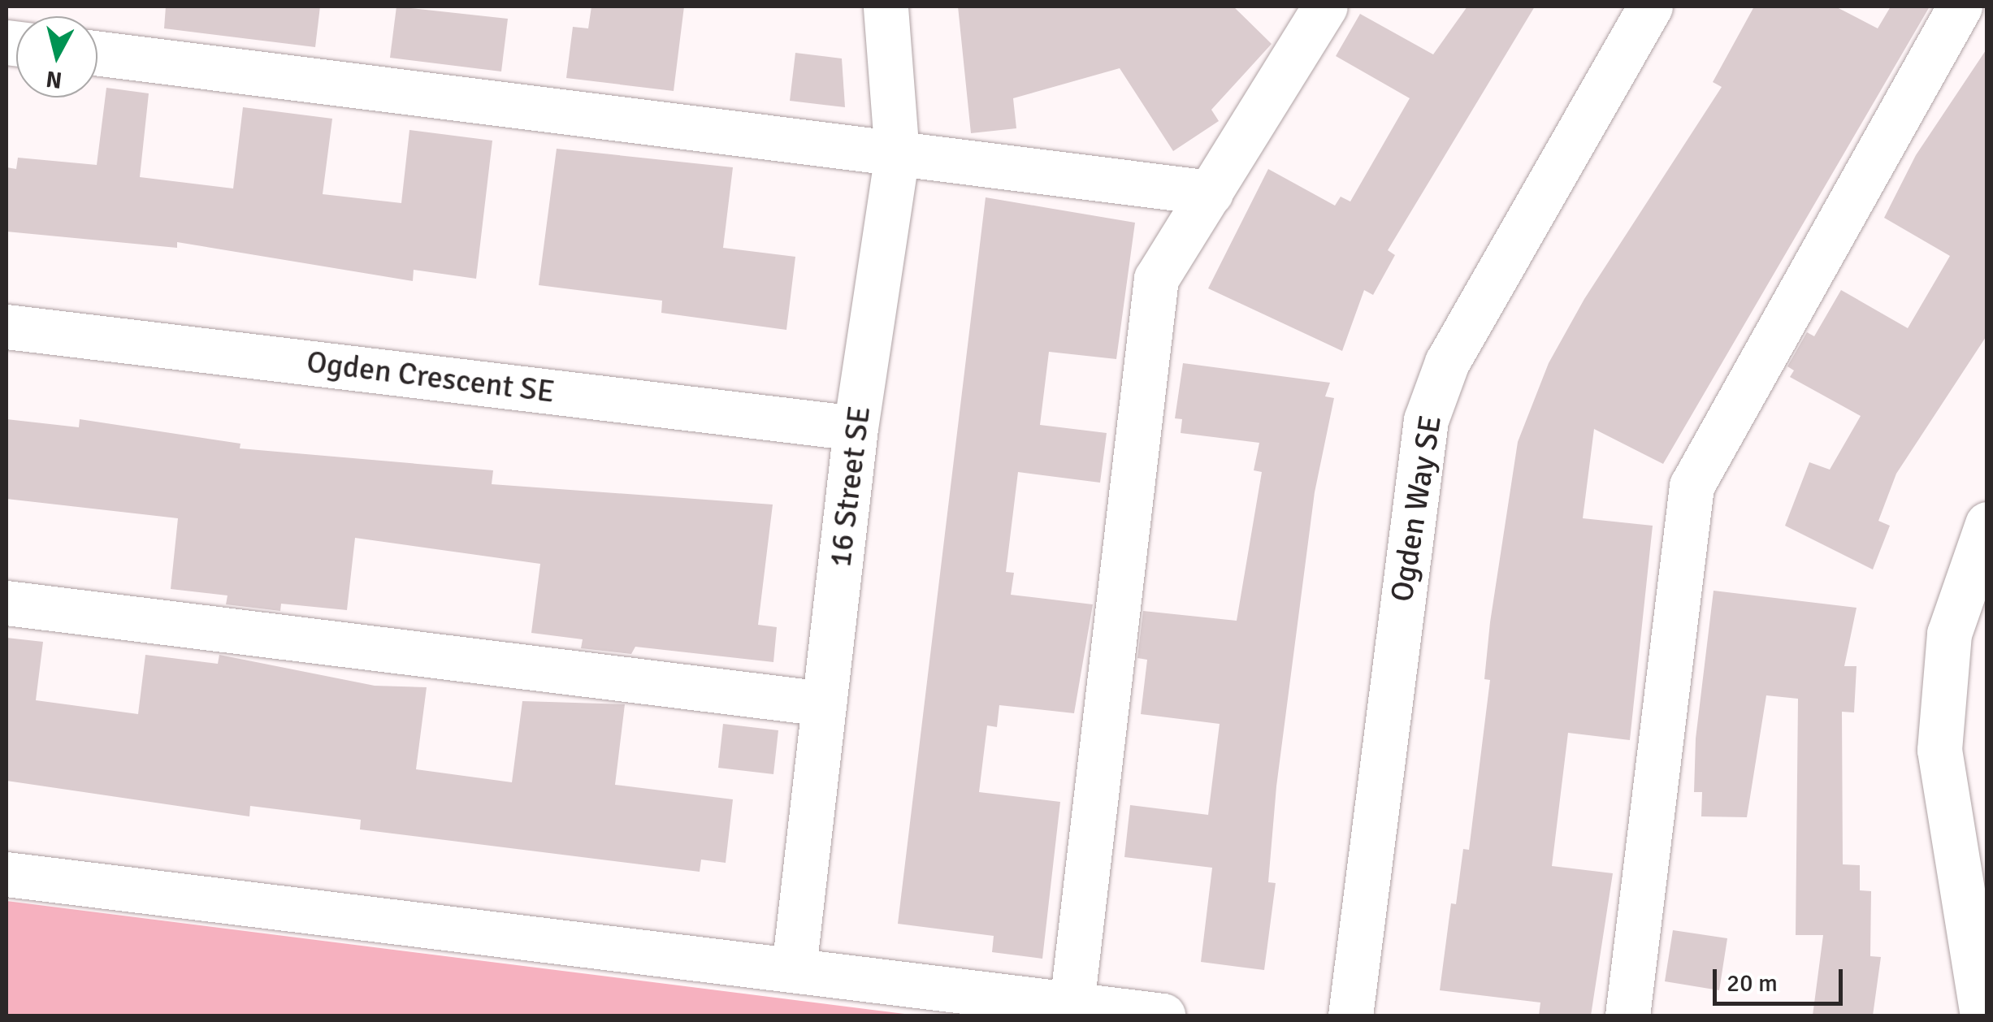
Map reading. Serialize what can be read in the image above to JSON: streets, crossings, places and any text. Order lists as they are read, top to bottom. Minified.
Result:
{"streets":{"street":["Ogden Crescent SE","16 Street SE","Ogden Way SE"]},"crossings":[["Ogden Crescent SE","16 Street SE"]],"scale_bar":"20 m","north":"bottom"}
